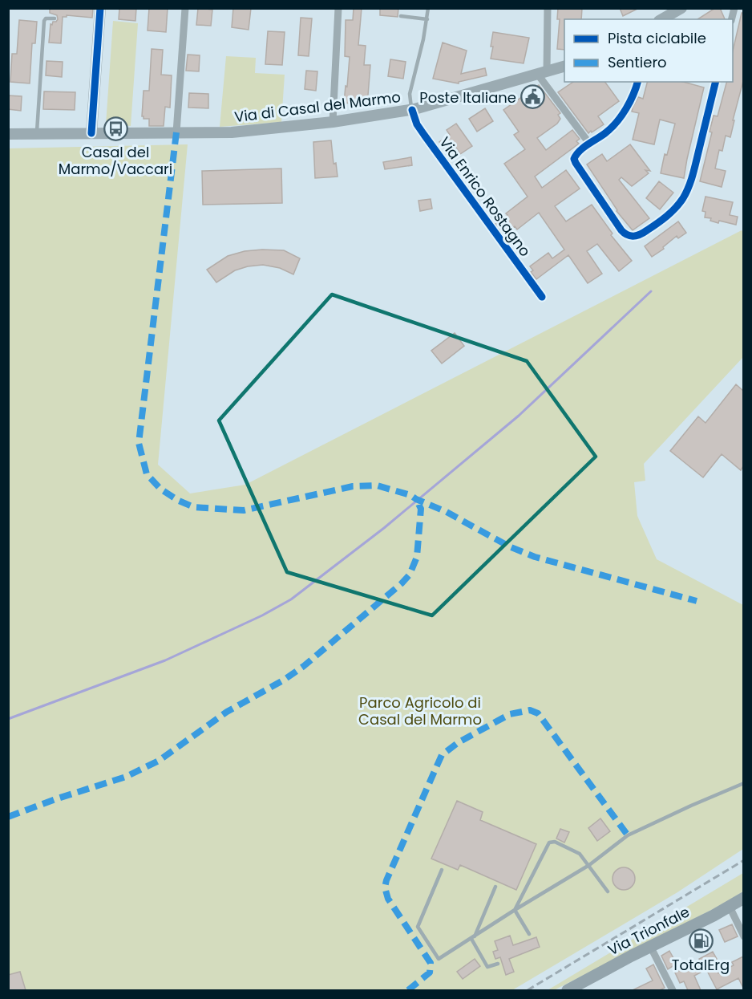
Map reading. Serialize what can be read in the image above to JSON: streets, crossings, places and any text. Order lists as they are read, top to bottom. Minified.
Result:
{"streets":{"main road":["Via di Casal del Marmo","Via Trionfale"],"street":["Via Enrico Rostagno"]},"crossings":[["Via di Casal del Marmo","Via Enrico Rostagno"]],"parks":["Parco Agricolo di Casal del Marmo"],"places":{"public building":["Poste Italiane"],"bus stop":["Casal del Marmo/Vaccari"],"fuel station":["TotalErg"]},"legend":["Pista ciclabile","Sentiero"]}
